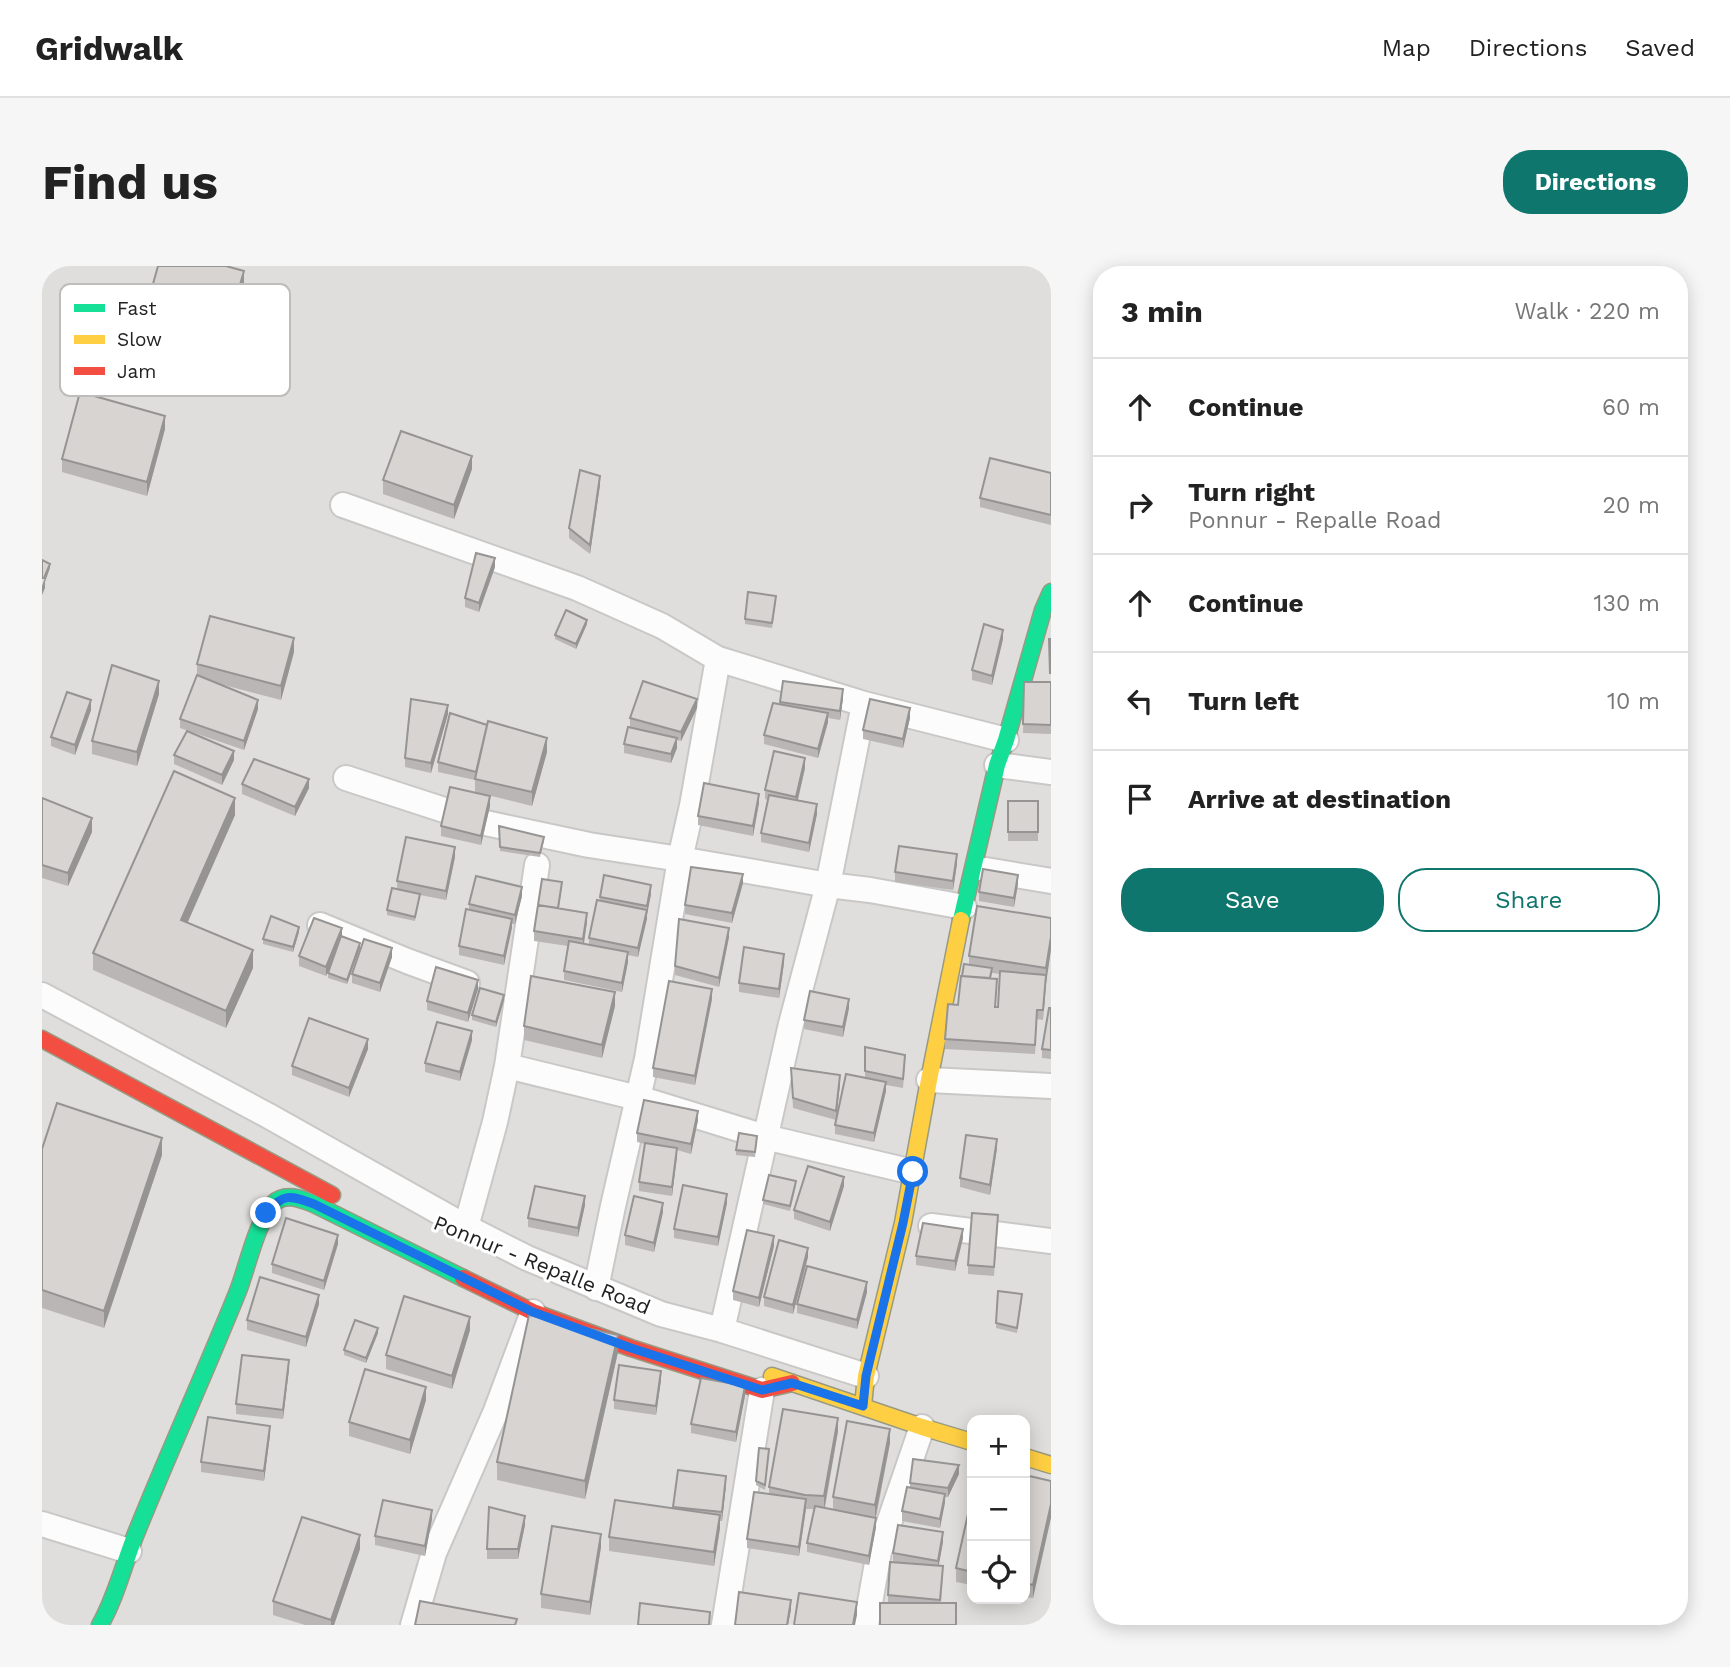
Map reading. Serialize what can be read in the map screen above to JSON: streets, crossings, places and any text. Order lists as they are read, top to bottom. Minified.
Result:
{"streets":{"street":["Ponnur - Repalle Road"]},"legend":["Fast","Slow","Jam"],"page":{"header":"Gridwalk","nav":["Map","Directions","Saved"],"buttons":["Directions",["Save","Share"]],"title":"Find us","heading":["3 min","Walk · 220 m"],"list":[["Continue","60 m"],["Turn right","Ponnur - Repalle Road","20 m"],["Continue","130 m"],["Turn left","10 m"],"Arrive at destination"],"map_buttons":["+","−"]}}
